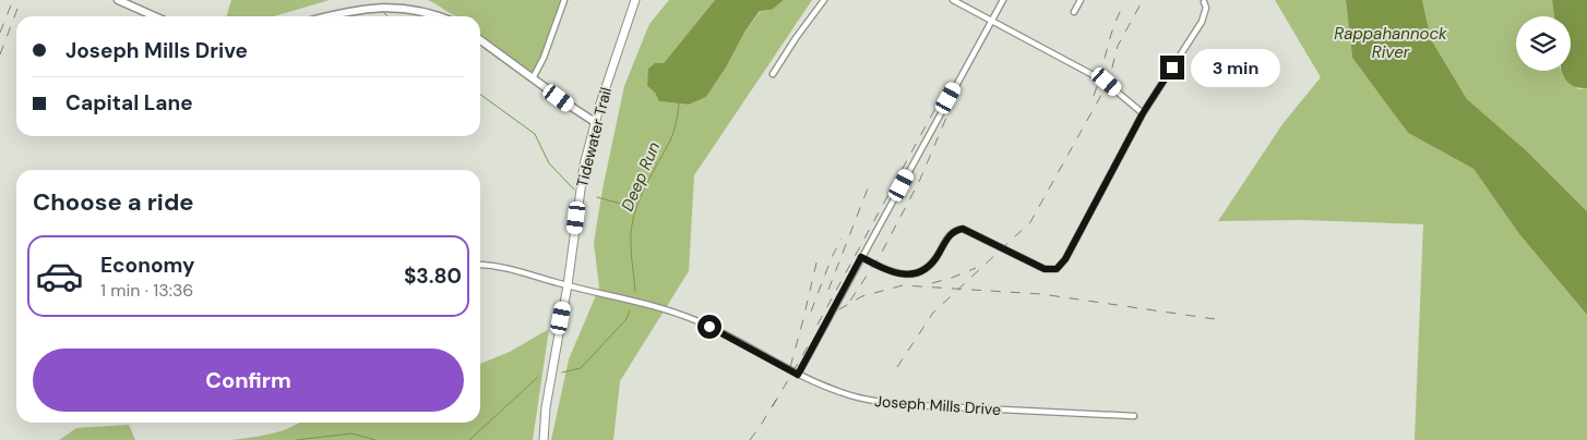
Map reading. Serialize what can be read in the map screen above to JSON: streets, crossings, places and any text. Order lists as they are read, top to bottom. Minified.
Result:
{"streets":{"main road":["Tidewater Trail"],"street":["Joseph Mills Drive"]},"crossings":[["Tidewater Trail","Joseph Mills Drive"]],"water":["Rappahannock River","Deep Run"],"page":{"banner":["Joseph Mills Drive","Capital Lane"],"bubble":"3 min","heading":"Choose a ride","list":[{"name":"Economy","note":"1 min · 13:36","value":"$3.80"}],"buttons":"Confirm"}}
